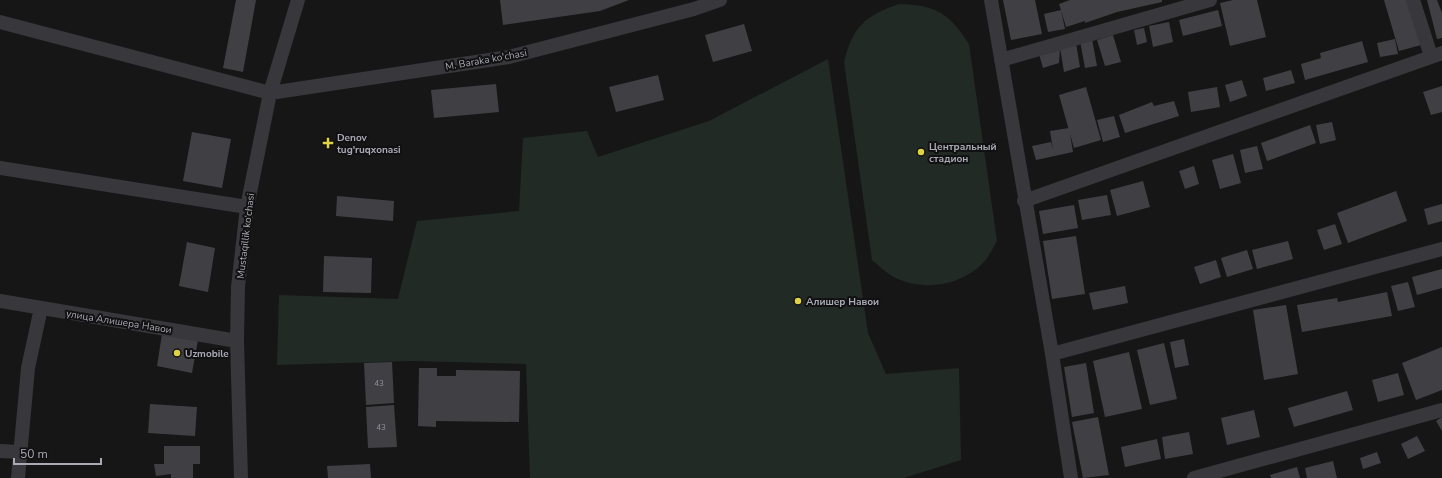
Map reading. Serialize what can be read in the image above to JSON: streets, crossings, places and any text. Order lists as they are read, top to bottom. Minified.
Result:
{"streets":{"street":["M. Baraka ko'chasi","Mustaqillik ko‘chasi","улица Алишера Навои"]},"crossings":[["M. Baraka ko'chasi","Mustaqillik ko‘chasi"],["Mustaqillik ko‘chasi","улица Алишера Навои"]],"places":{"health":["Denov tug'ruqxonasi"],"other":["Центральный стадион","Алишер Навои","Uzmobile"]},"house_numbers":["43","43"],"scale_bar":"50 m"}
